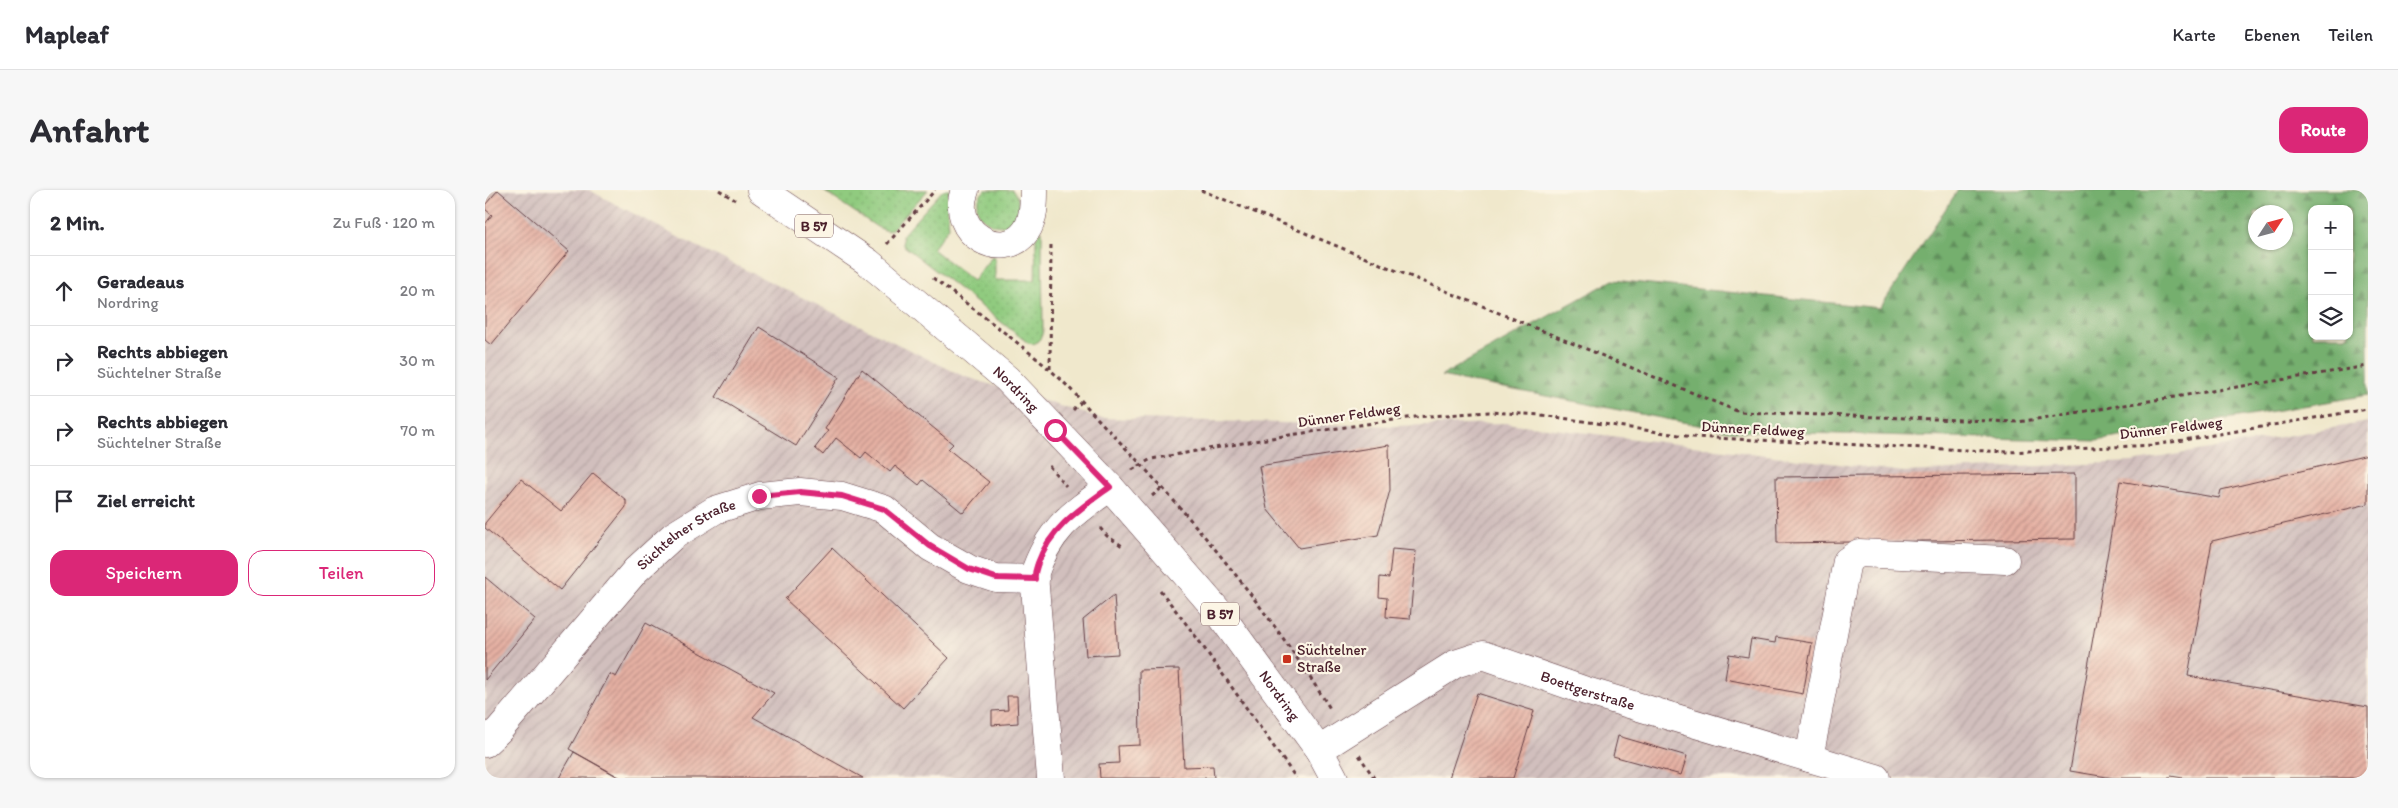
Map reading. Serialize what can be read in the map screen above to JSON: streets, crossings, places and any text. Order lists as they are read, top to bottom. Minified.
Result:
{"streets":{"street":["B 57","Nordring","Süchtelner Straße","Boettgerstraße"],"path":["Dünner Feldweg"]},"crossings":[["Nordring","Boettgerstraße"]],"places":{"transit":["Süchtelner Straße"]},"north":"top right","page":{"header":"Mapleaf","nav":["Karte","Ebenen","Teilen"],"buttons":["Route",["Speichern","Teilen"]],"title":"Anfahrt","heading":["2 Min.","Zu Fuß · 120 m"],"map_buttons":["+","−"],"list":[["Geradeaus","Nordring","20 m"],["Rechts abbiegen","Süchtelner Straße","30 m"],["Rechts abbiegen","Süchtelner Straße","70 m"],"Ziel erreicht"]}}
